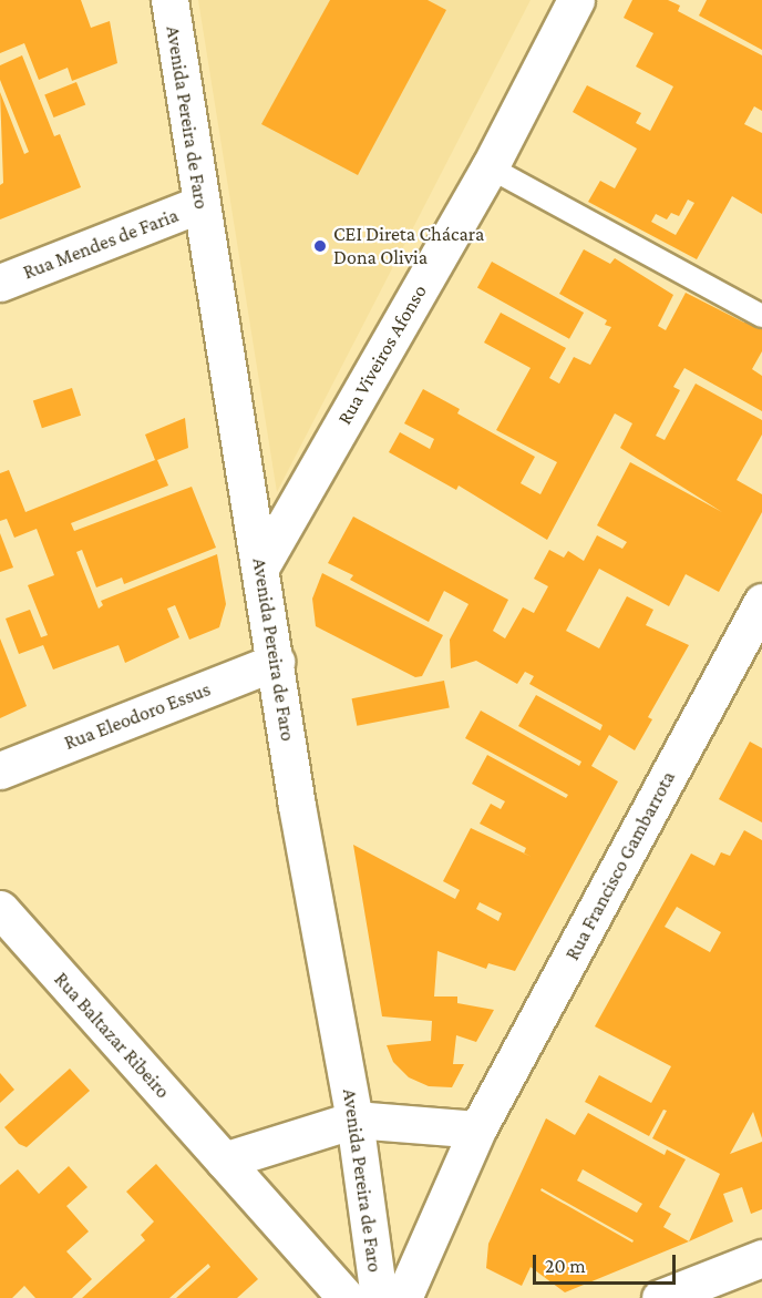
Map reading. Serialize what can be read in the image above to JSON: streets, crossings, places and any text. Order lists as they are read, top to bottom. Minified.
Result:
{"streets":{"street":["Avenida Pereira de Faro","Rua Mendes de Faria","Rua Viveiros Afonso","Rua Eleodoro Essus","Rua Francisco Gambarrota","Rua Baltazar Ribeiro"]},"crossings":[["Avenida Pereira de Faro","Rua Mendes de Faria"],["Avenida Pereira de Faro","Rua Viveiros Afonso"],["Avenida Pereira de Faro","Rua Eleodoro Essus"]],"places":["CEI Direta Chácara Dona Olivia"],"scale_bar":"20 m"}
